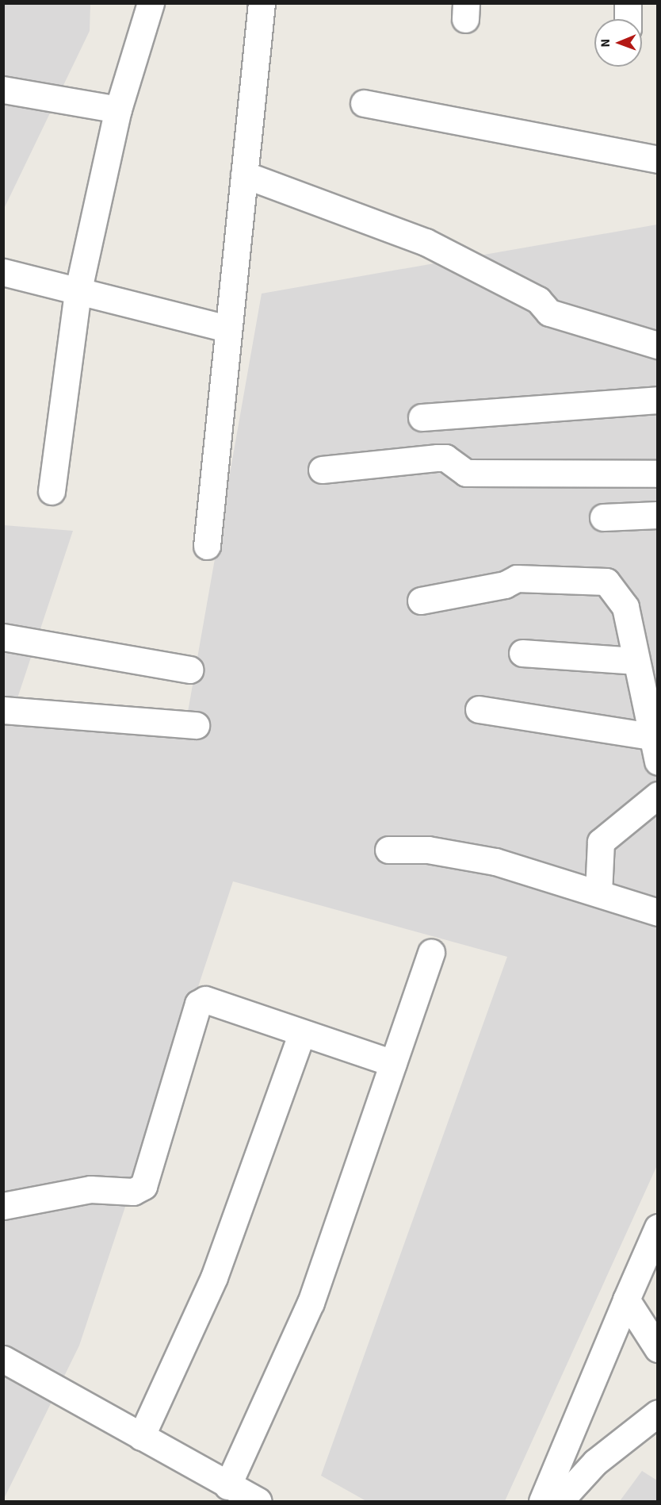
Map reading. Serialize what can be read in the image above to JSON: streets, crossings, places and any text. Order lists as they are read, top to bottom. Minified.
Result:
{"north":"left"}
